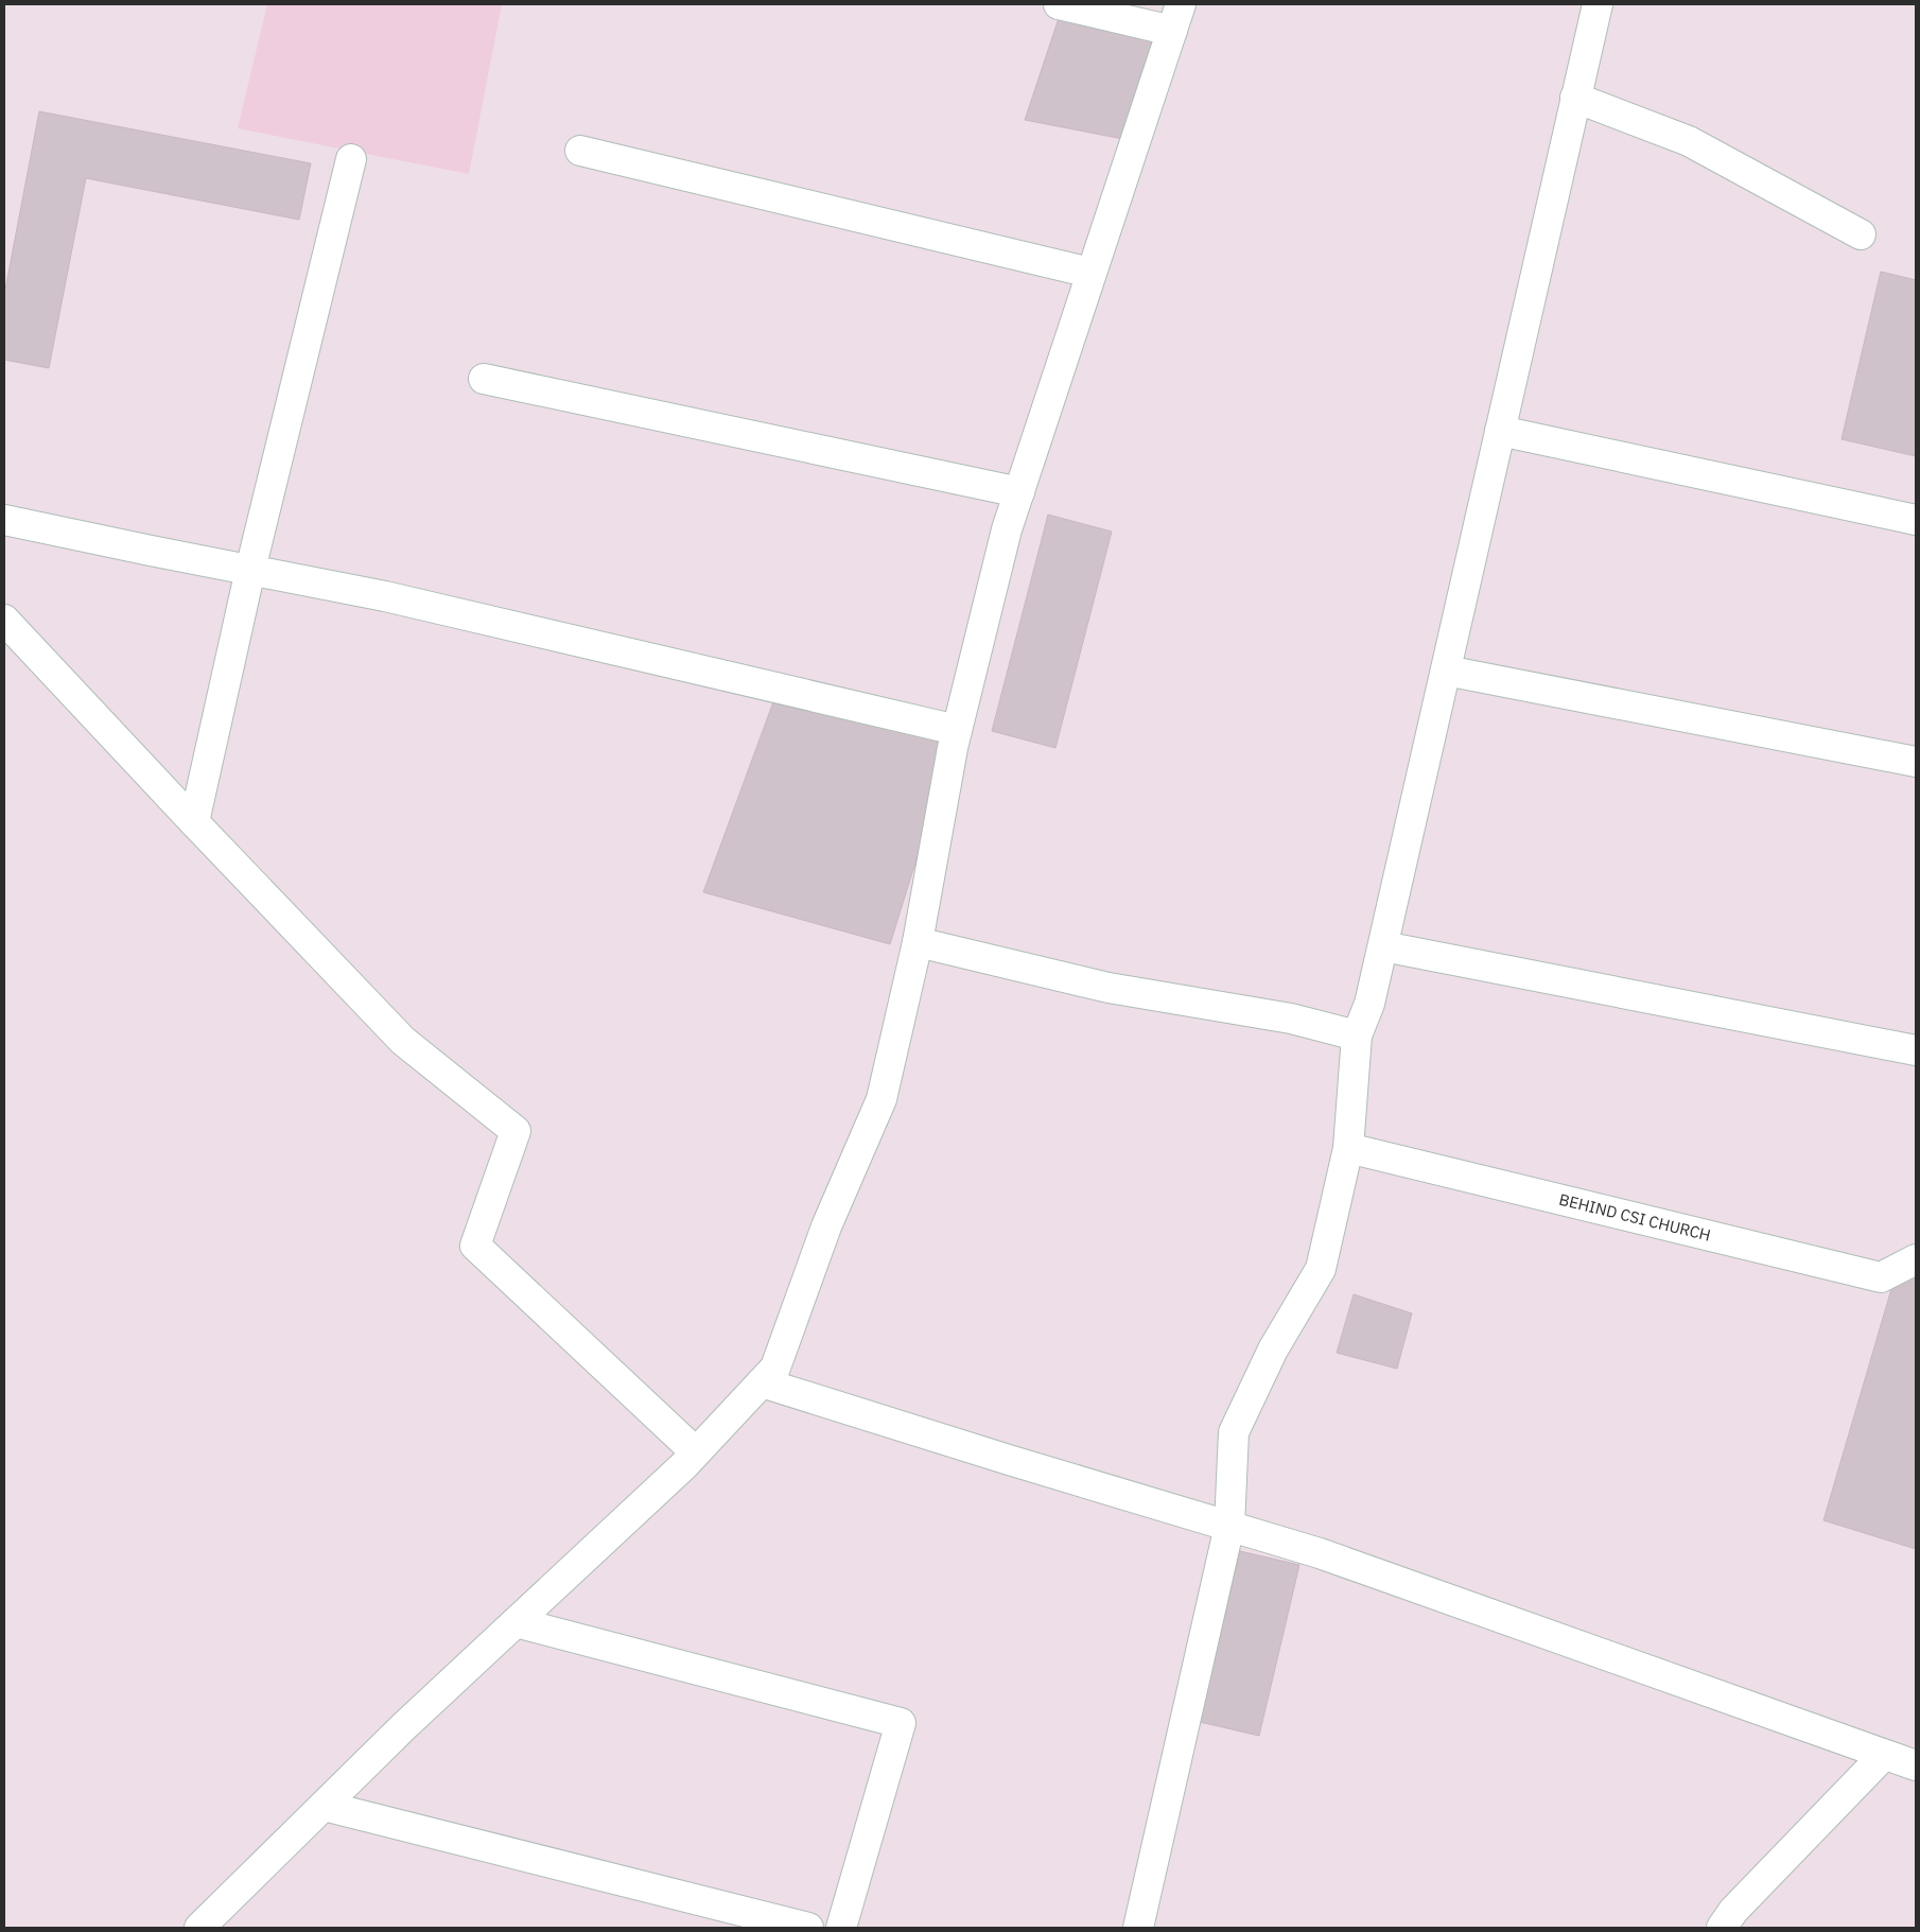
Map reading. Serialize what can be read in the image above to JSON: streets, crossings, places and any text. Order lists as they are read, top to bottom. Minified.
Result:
{"streets":{"street":["BEHIND CSI CHURCH"]}}
